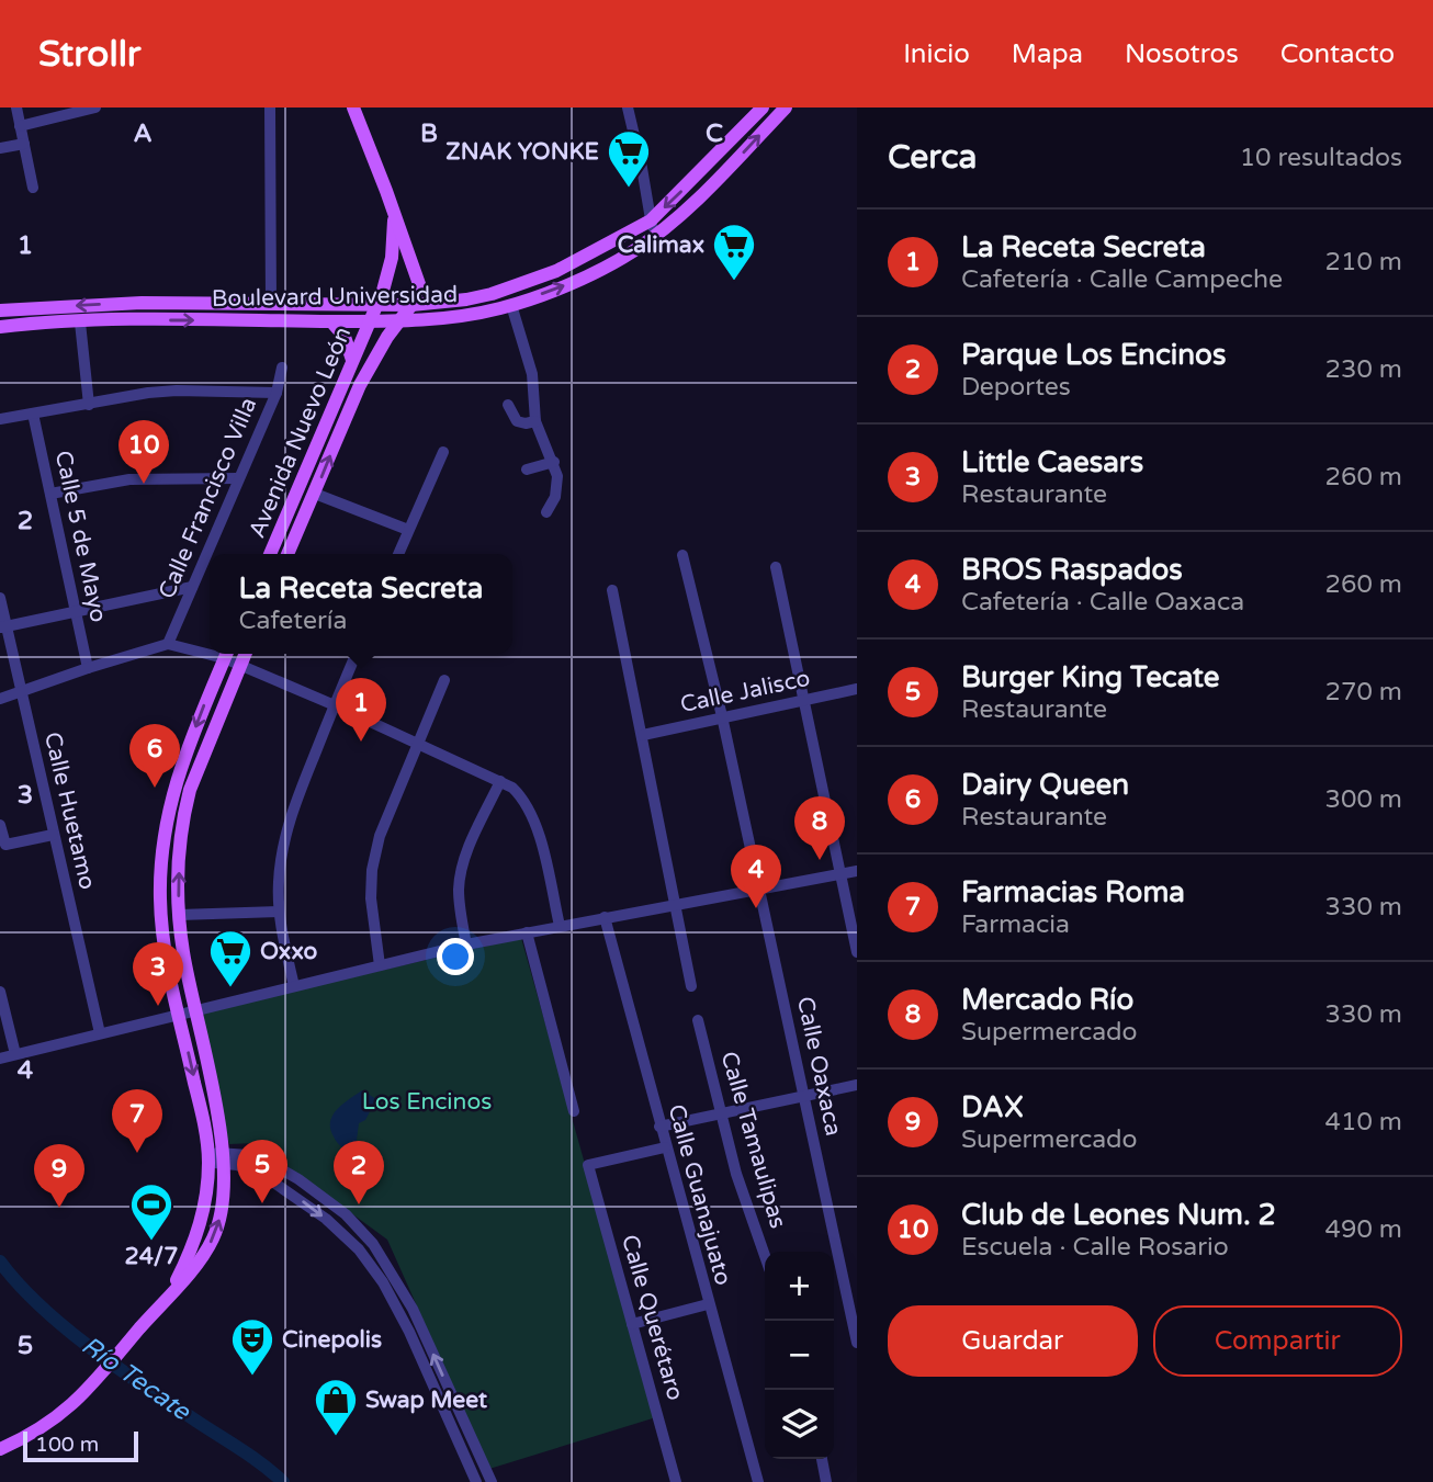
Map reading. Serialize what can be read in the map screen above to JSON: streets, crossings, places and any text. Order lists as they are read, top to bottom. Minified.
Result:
{"streets":{"main road":["Boulevard Universidad","Avenida Nuevo León"],"street":["Calle Francisco Villa","Calle 5 de Mayo","Calle Jalisco","Calle Huetamo","Calle Oaxaca","Calle Tamaulipas","Calle Guanajuato","Calle Querétaro"]},"crossings":[["Boulevard Universidad","Avenida Nuevo León"],["Calle Jalisco","Calle Oaxaca"],["Calle Guanajuato","Calle Querétaro"]],"water":["Río Tecate"],"parks":["Los Encinos"],"places":{"supermarket":["ZNAK YONKE","Calimax","Oxxo"],"sports":["24/7"],"theatre":["Cinepolis"],"shop":["Swap Meet"]},"scale_bar":"100 m","page":{"header":"Strollr","nav":["Inicio","Mapa","Nosotros","Contacto"],"heading":["Cerca","10 resultados"],"list":[{"mark":"1","name":"La Receta Secreta","note":"Cafetería · Calle Campeche","value":"210 m"},{"mark":"2","name":"Parque Los Encinos","note":"Deportes","value":"230 m"},{"mark":"3","name":"Little Caesars","note":"Restaurante","value":"260 m"},{"mark":"4","name":"BROS Raspados","note":"Cafetería · Calle Oaxaca","value":"260 m"},{"mark":"5","name":"Burger King Tecate","note":"Restaurante","value":"270 m"},{"mark":"6","name":"Dairy Queen","note":"Restaurante","value":"300 m"},{"mark":"7","name":"Farmacias Roma","note":"Farmacia","value":"330 m"},{"mark":"8","name":"Mercado Río","note":"Supermercado","value":"330 m"},{"mark":"9","name":"DAX","note":"Supermercado","value":"410 m"},{"mark":"10","name":"Club de Leones Num. 2","note":"Escuela · Calle Rosario","value":"490 m"}],"pins":["10","1","6","8","4","3","7","5","2","9"],"popup":["La Receta Secreta","Cafetería"],"map_buttons":["+","−"],"buttons":["Guardar","Compartir"],"scale":"100 m"},"grid":{"columns":["A","B","C"],"rows":["1","2","3","4","5"]}}
